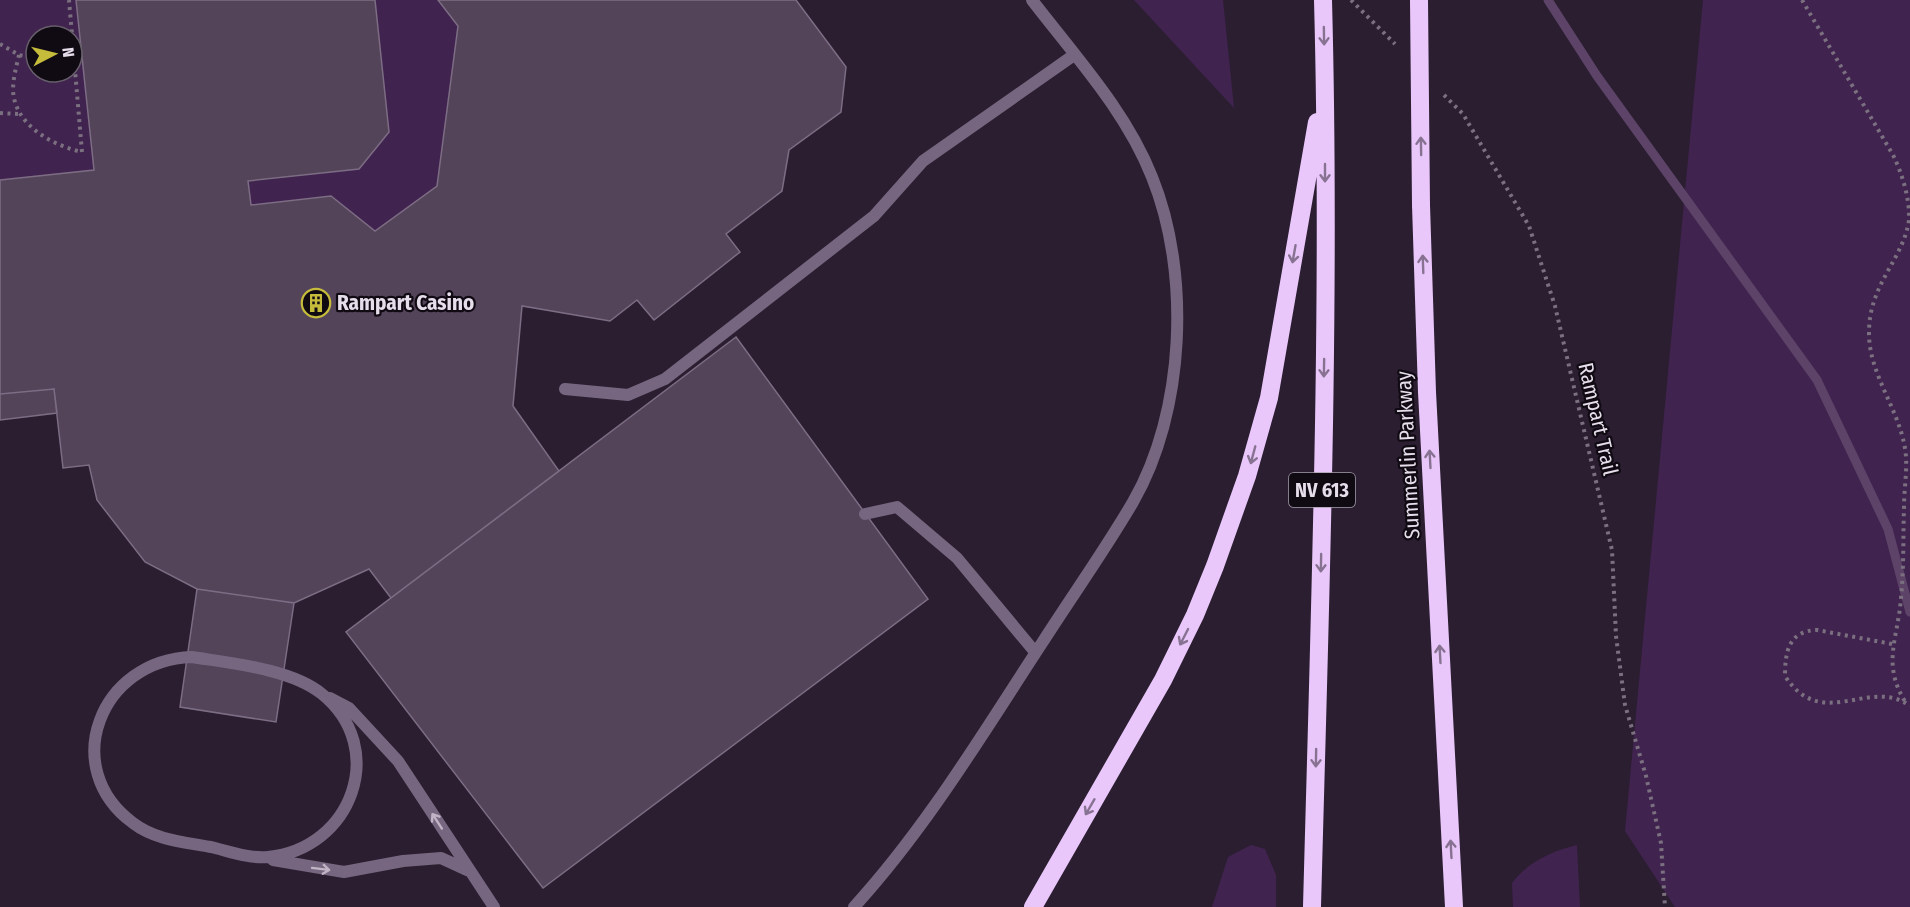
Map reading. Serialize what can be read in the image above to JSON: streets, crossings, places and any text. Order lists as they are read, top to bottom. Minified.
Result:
{"streets":{"highway":["Summerlin Parkway","NV 613"],"path":["Rampart Trail"]},"places":{"building":["Rampart Casino"]},"north":"right"}
